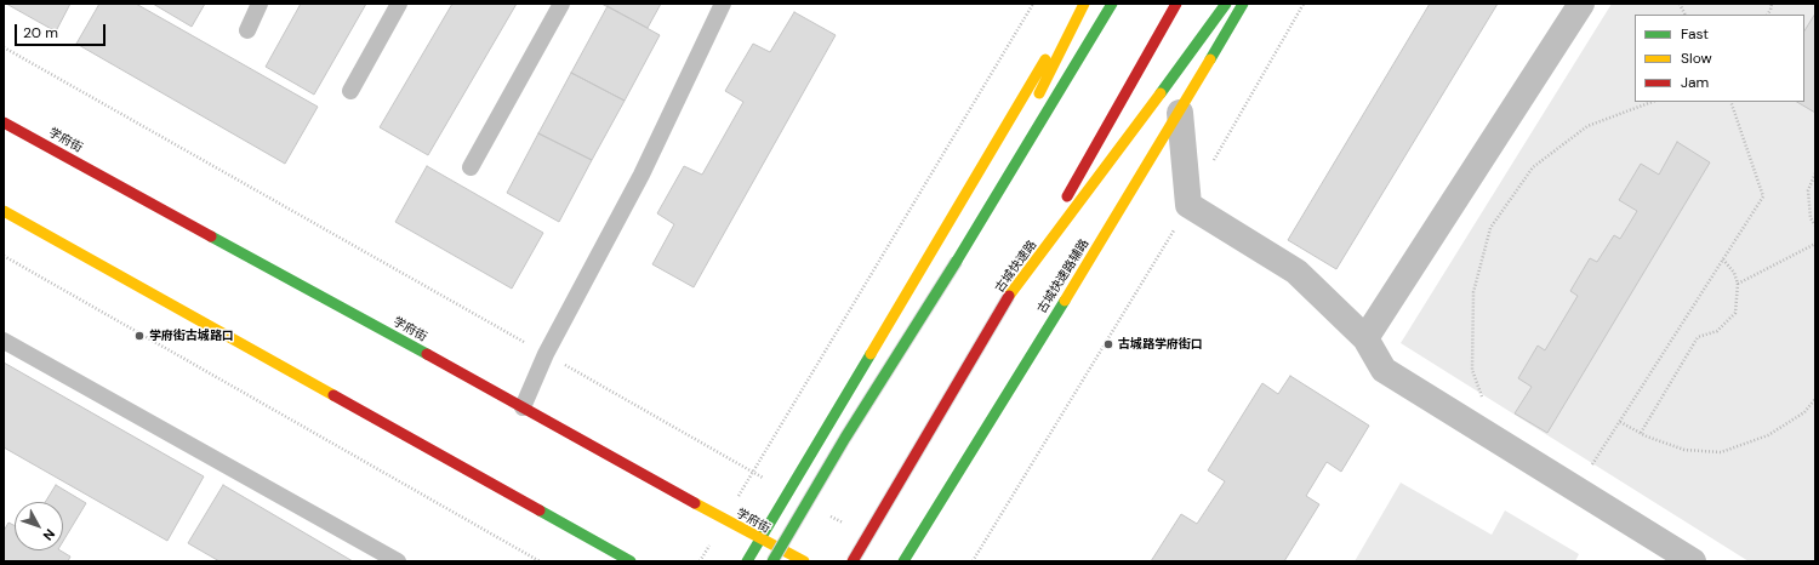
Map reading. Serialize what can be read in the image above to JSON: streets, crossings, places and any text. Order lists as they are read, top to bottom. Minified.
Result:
{"streets":{"main road":["学府街","古城快速路","古城快速路辅路"]},"places":["学府街古城路口","古城路学府街口"],"legend":["Fast","Slow","Jam"],"scale_bar":"20 m","north":"bottom right"}
